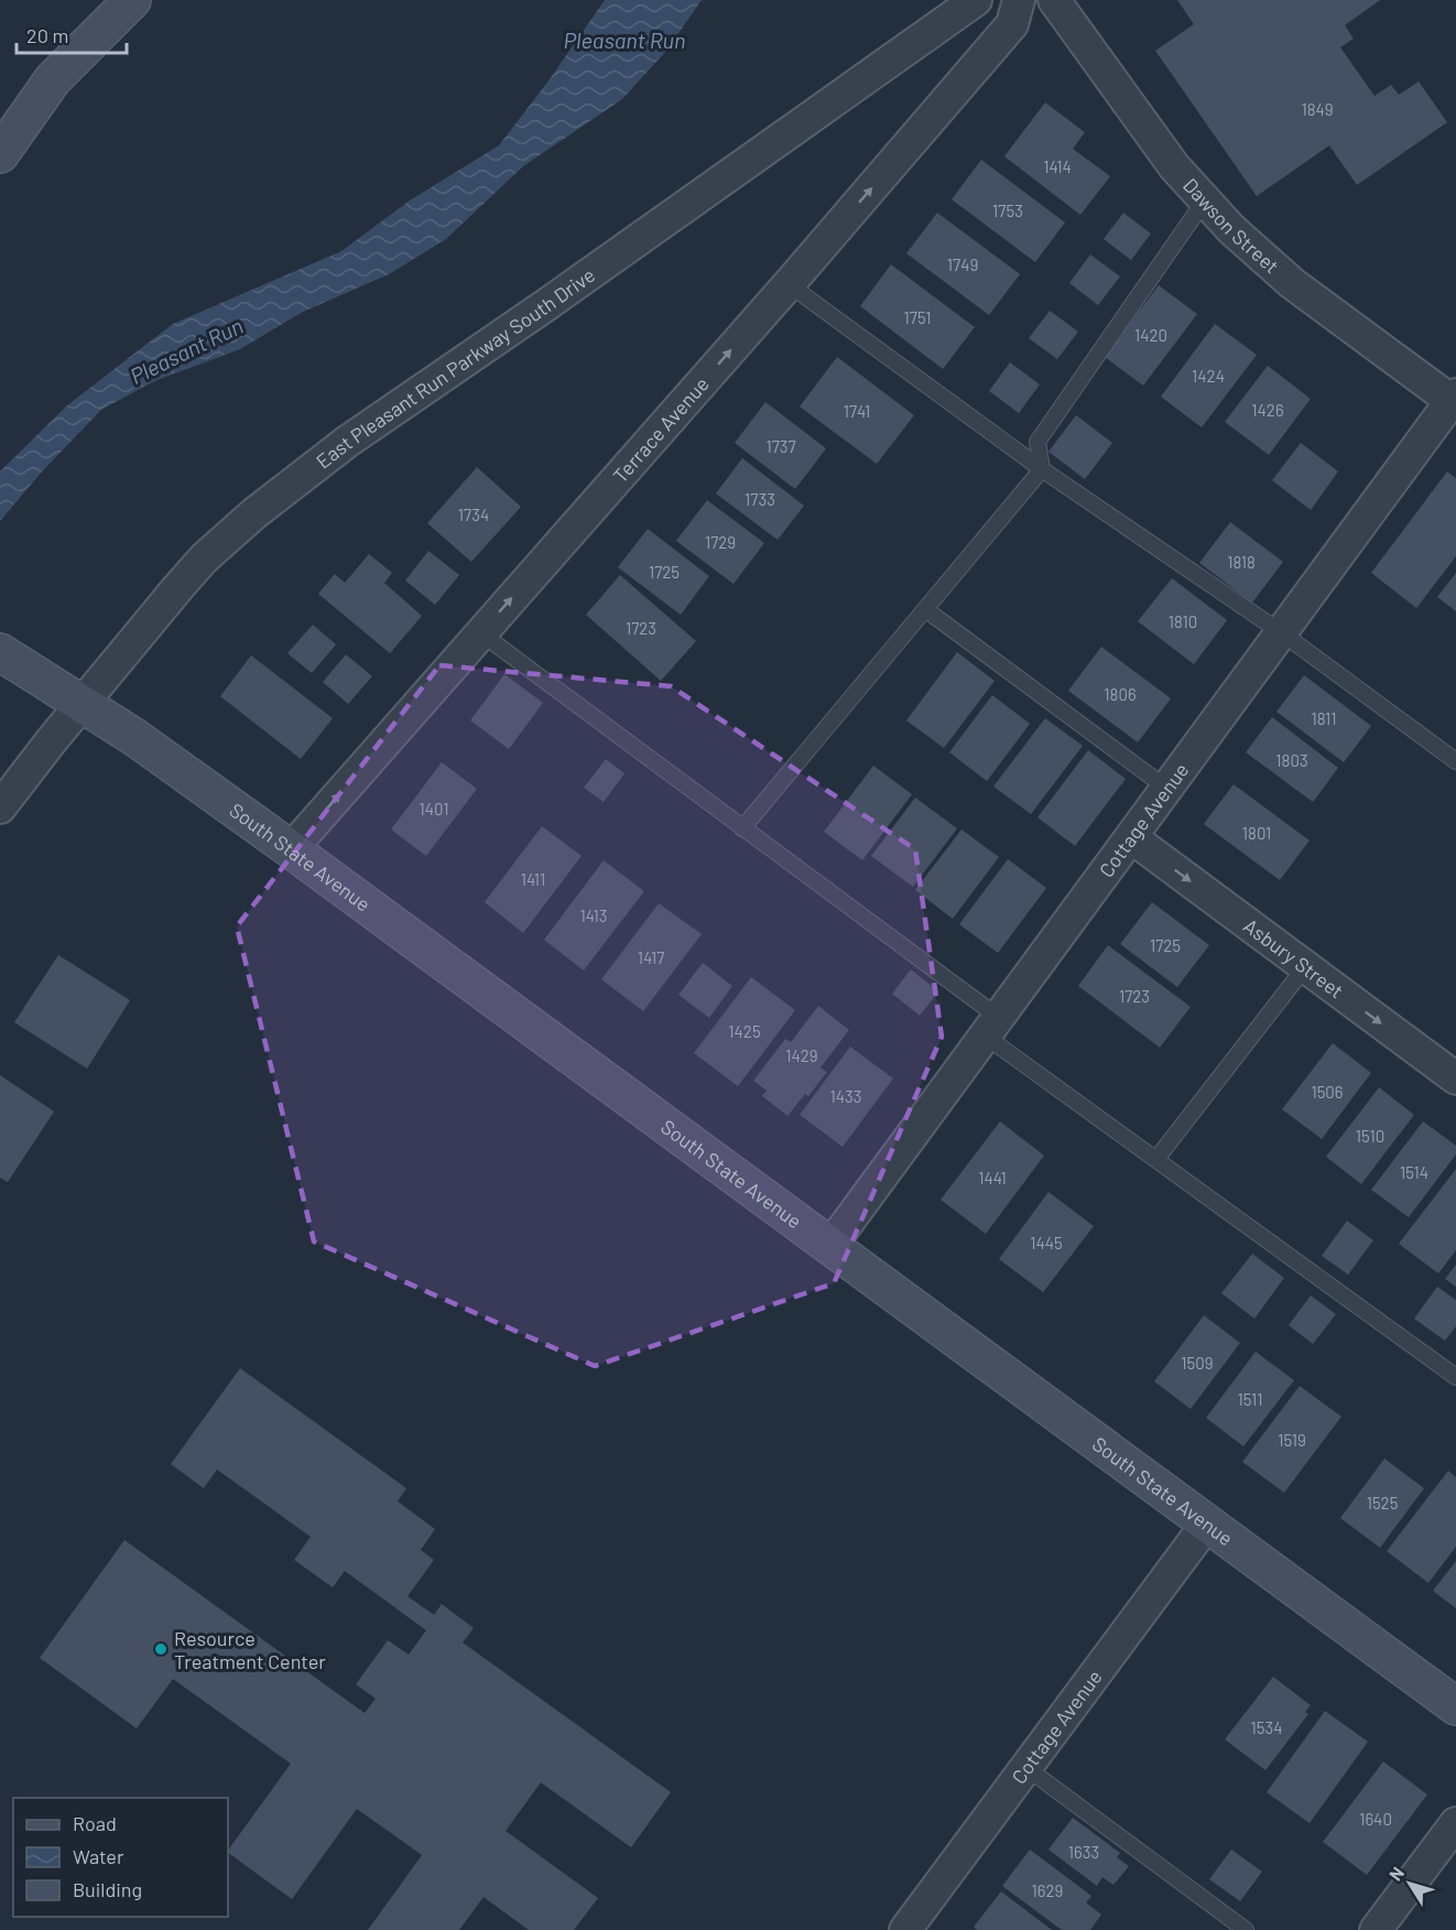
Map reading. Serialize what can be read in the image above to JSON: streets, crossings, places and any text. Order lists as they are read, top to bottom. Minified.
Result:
{"streets":{"street":["Dawson Street","East Pleasant Run Parkway South Drive","Terrace Avenue","Cottage Avenue","South State Avenue","Asbury Street"]},"crossings":[["Dawson Street","Cottage Avenue"],["East Pleasant Run Parkway South Drive","South State Avenue"],["Terrace Avenue","South State Avenue"],["Cottage Avenue","South State Avenue"],["Cottage Avenue","Asbury Street"]],"one_way":["Terrace Avenue","Asbury Street"],"water":["Pleasant Run"],"places":["Resource Treatment Center"],"house_numbers":["1849","1414","1753","1749","1751","1420","1424","1426","1741","1737","1733","1734","1729","1818","1725","1810","1723","1806","1811","1803","1401","1801","1411","1413","1725","1417","1723","1425","1429","1506","1433","1510","1514","1441","1445","1509","1511","1519","1525","1534","1640","1633","1629"],"legend":["Road","Water","Building"],"scale_bar":"20 m","north":"top left"}
